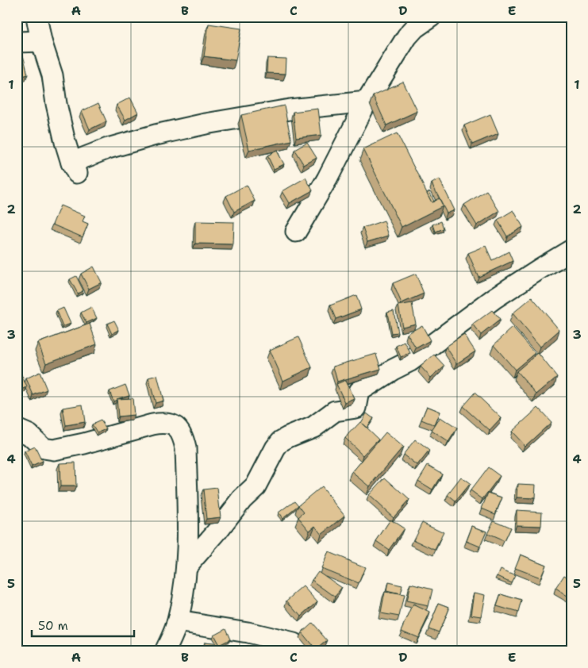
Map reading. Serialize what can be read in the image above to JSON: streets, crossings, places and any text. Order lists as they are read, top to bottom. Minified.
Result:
{"scale_bar":"50 m","grid":{"columns":["A","B","C","D","E"],"rows":["1","2","3","4","5"]}}
